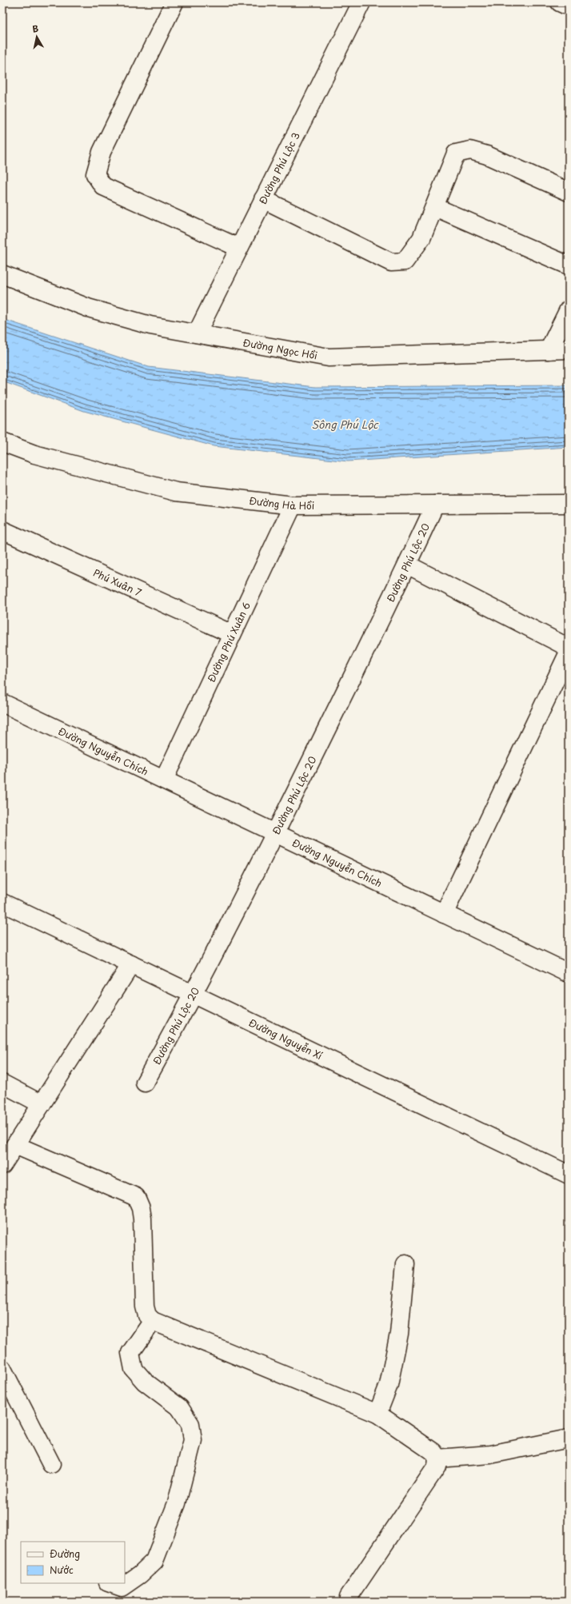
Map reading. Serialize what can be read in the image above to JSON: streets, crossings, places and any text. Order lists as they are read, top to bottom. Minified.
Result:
{"streets":{"street":["Đường Phú Lộc 3","Đường Ngọc Hồi","Đường Hà Hồi","Đường Phú Lộc 20","Phú Xuân 7","Đường Phú Xuân 6","Đường Nguyễn Chích","Đường Nguyễn Xí"]},"crossings":[["Đường Phú Lộc 3","Đường Ngọc Hồi"],["Đường Hà Hồi","Đường Phú Lộc 20"],["Đường Hà Hồi","Đường Phú Xuân 6"],["Đường Phú Lộc 20","Đường Nguyễn Chích"],["Đường Phú Lộc 20","Đường Nguyễn Xí"],["Phú Xuân 7","Đường Phú Xuân 6"],["Đường Phú Xuân 6","Đường Nguyễn Chích"]],"water":["Sông Phú Lộc"],"legend":["Đường","Nước"],"north":"top"}
